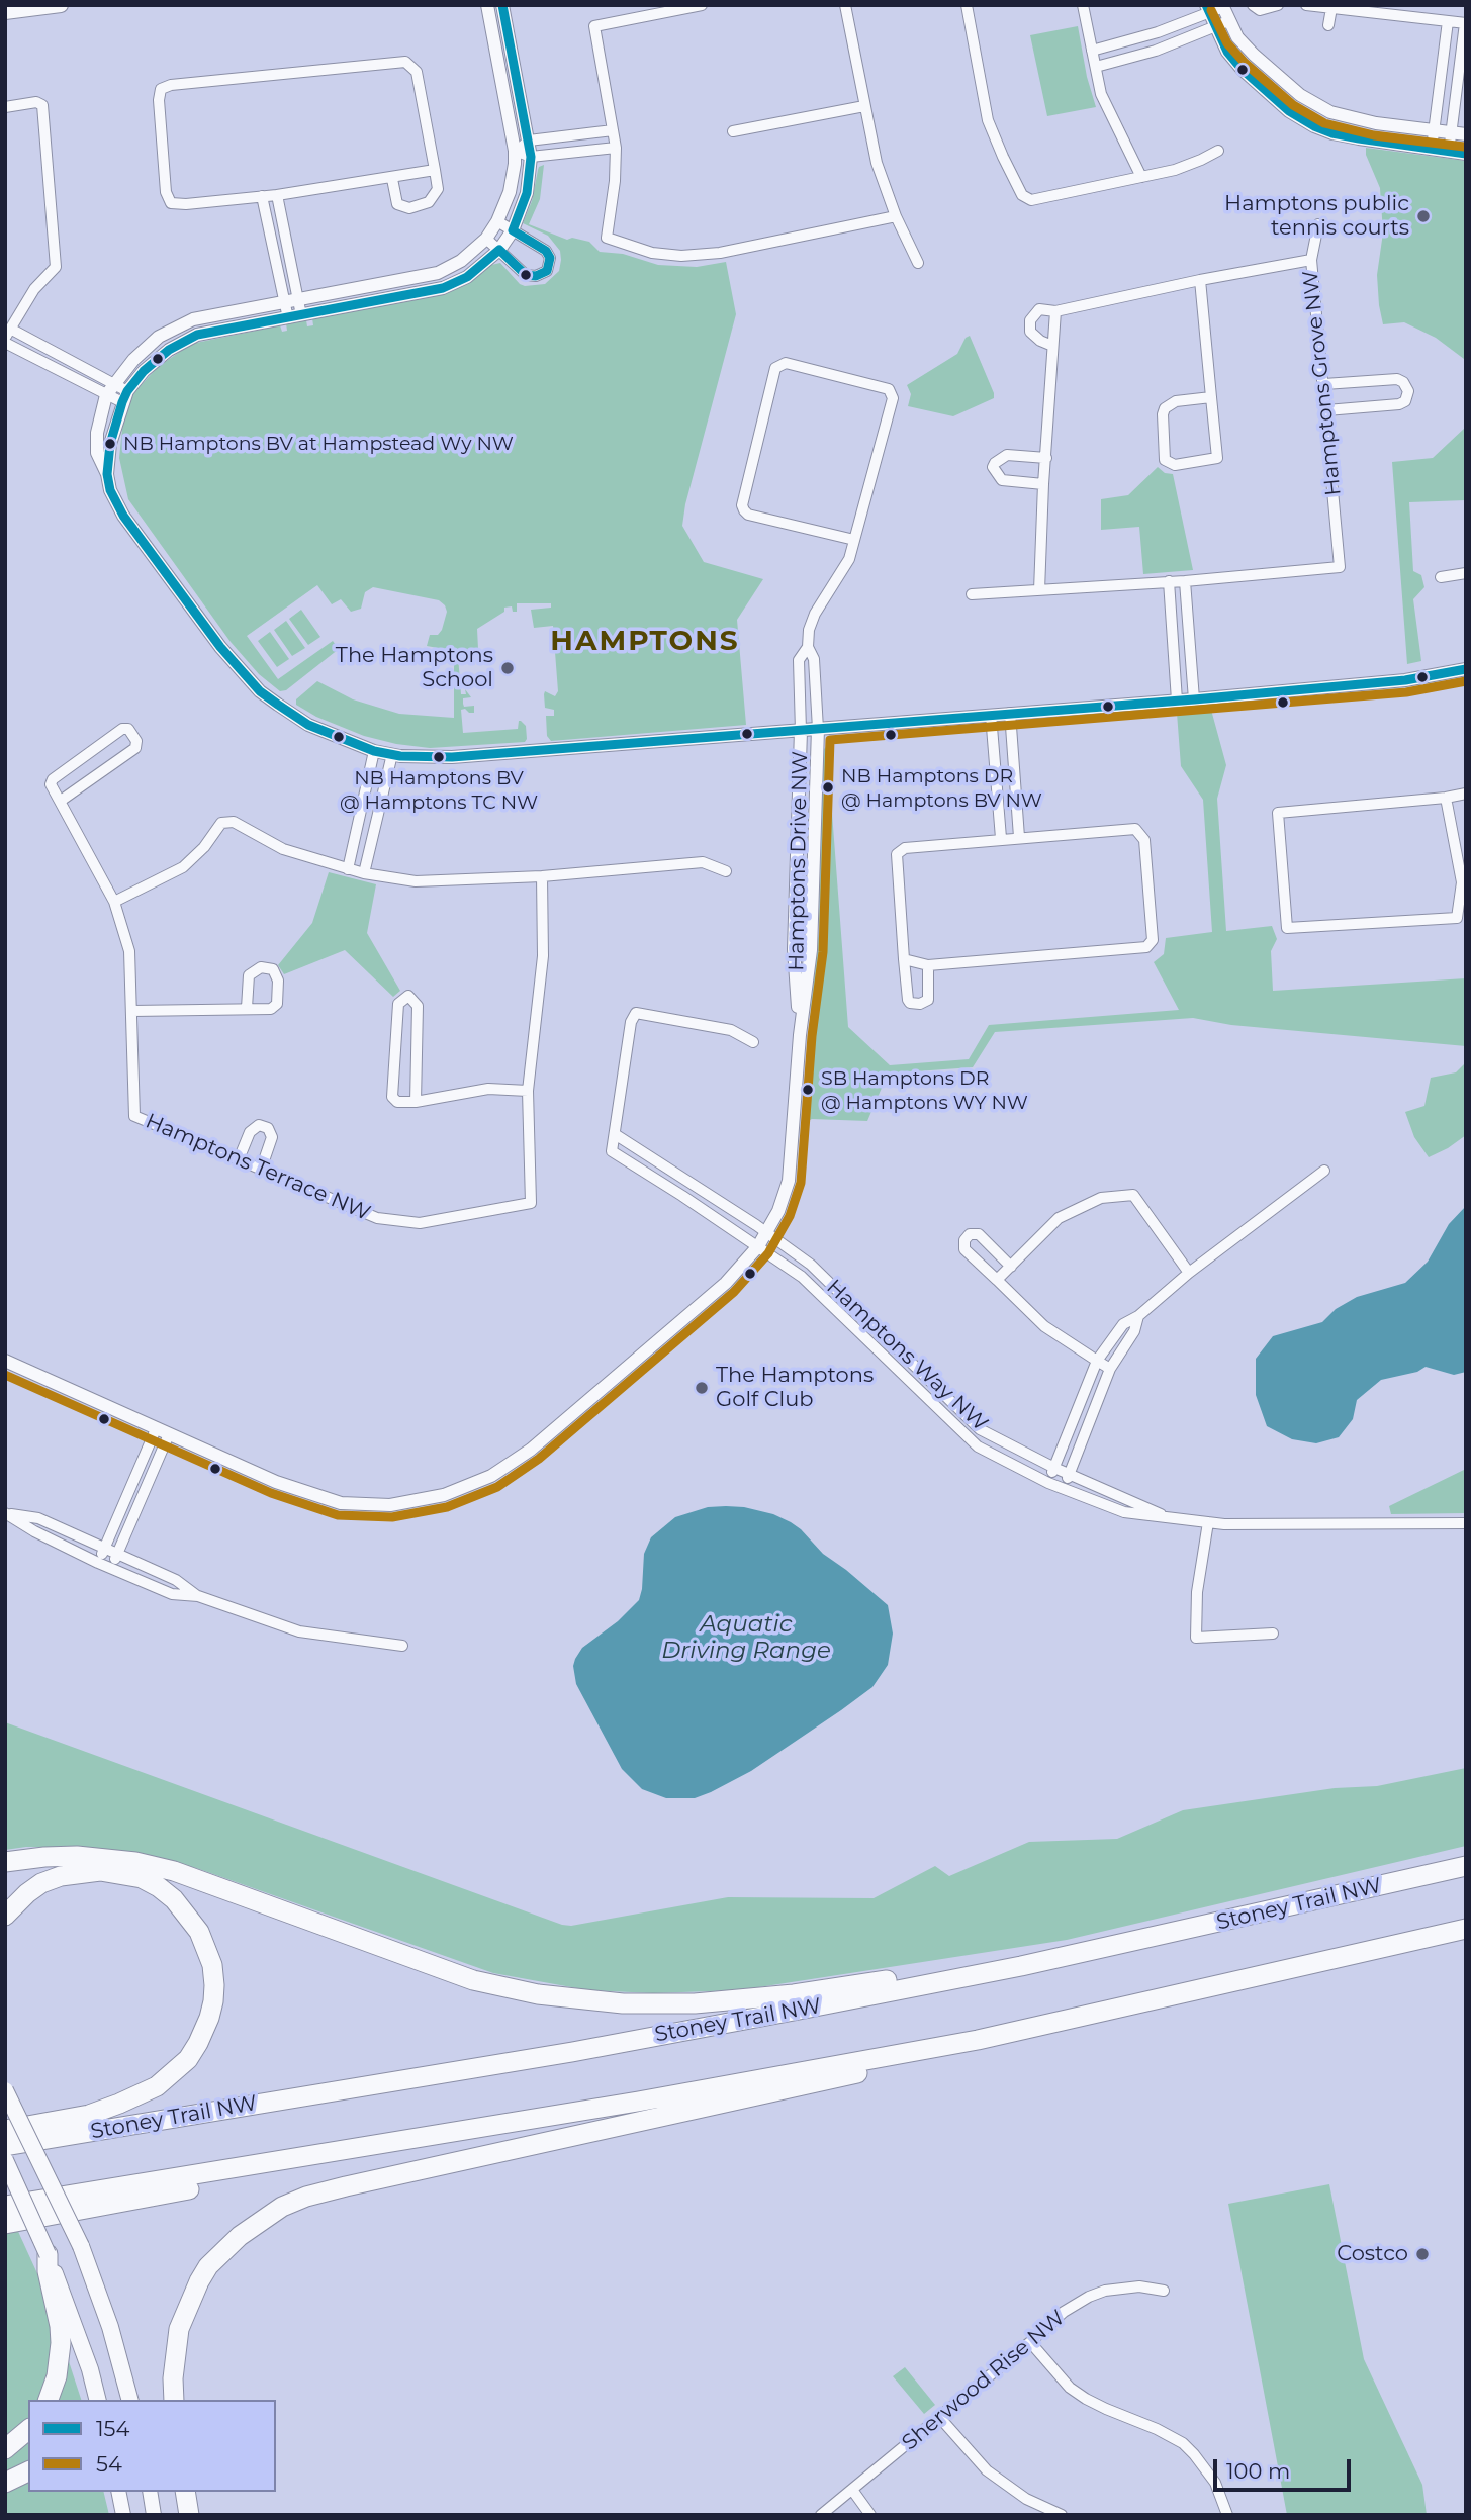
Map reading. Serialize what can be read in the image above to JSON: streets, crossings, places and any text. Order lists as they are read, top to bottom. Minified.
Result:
{"streets":{"highway":["Stoney Trail NW"],"street":["Hamptons Grove NW","Hamptons Drive NW","Hamptons Terrace NW","Hamptons Way NW","Sherwood Rise NW"]},"crossings":[["Hamptons Drive NW","Hamptons Way NW"]],"districts":["HAMPTONS"],"water":["Aquatic Driving Range"],"places":["Hamptons public tennis courts","NB Hamptons BV at Hampstead Wy NW","The Hamptons School","NB Hamptons BV @ Hamptons TC NW","NB Hamptons DR @ Hamptons BV NW","SB Hamptons DR @ Hamptons WY NW","The Hamptons Golf Club","Costco"],"lines":["transit line 154","transit line 54"],"legend":["154","54"],"scale_bar":"100 m"}
